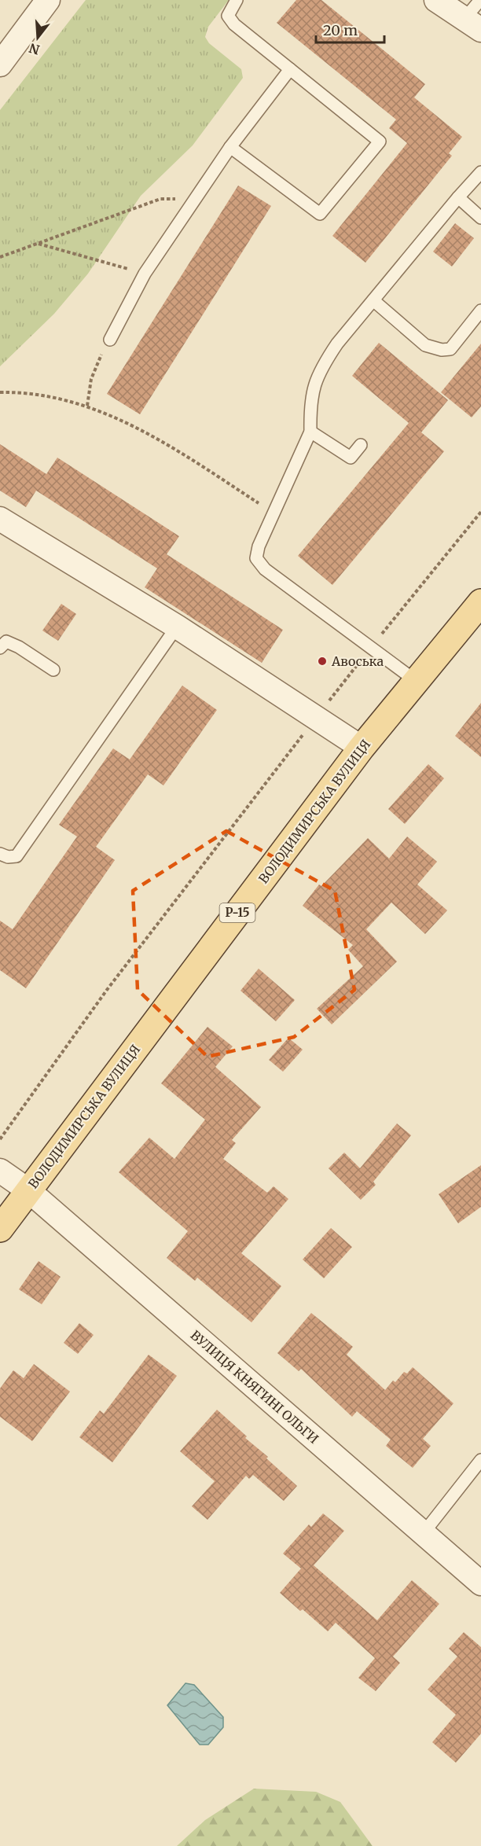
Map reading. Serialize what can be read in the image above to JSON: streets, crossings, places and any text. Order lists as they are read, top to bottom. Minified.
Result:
{"streets":{"main road":["ВОЛОДИМИРСЬКА ВУЛИЦЯ","Р-15"],"street":["ВУЛИЦЯ КНЯГИНІ ОЛЬГИ"]},"crossings":[["ВОЛОДИМИРСЬКА ВУЛИЦЯ","ВУЛИЦЯ КНЯГИНІ ОЛЬГИ"]],"places":["Авоська"],"scale_bar":"20 m","north":"bottom"}
